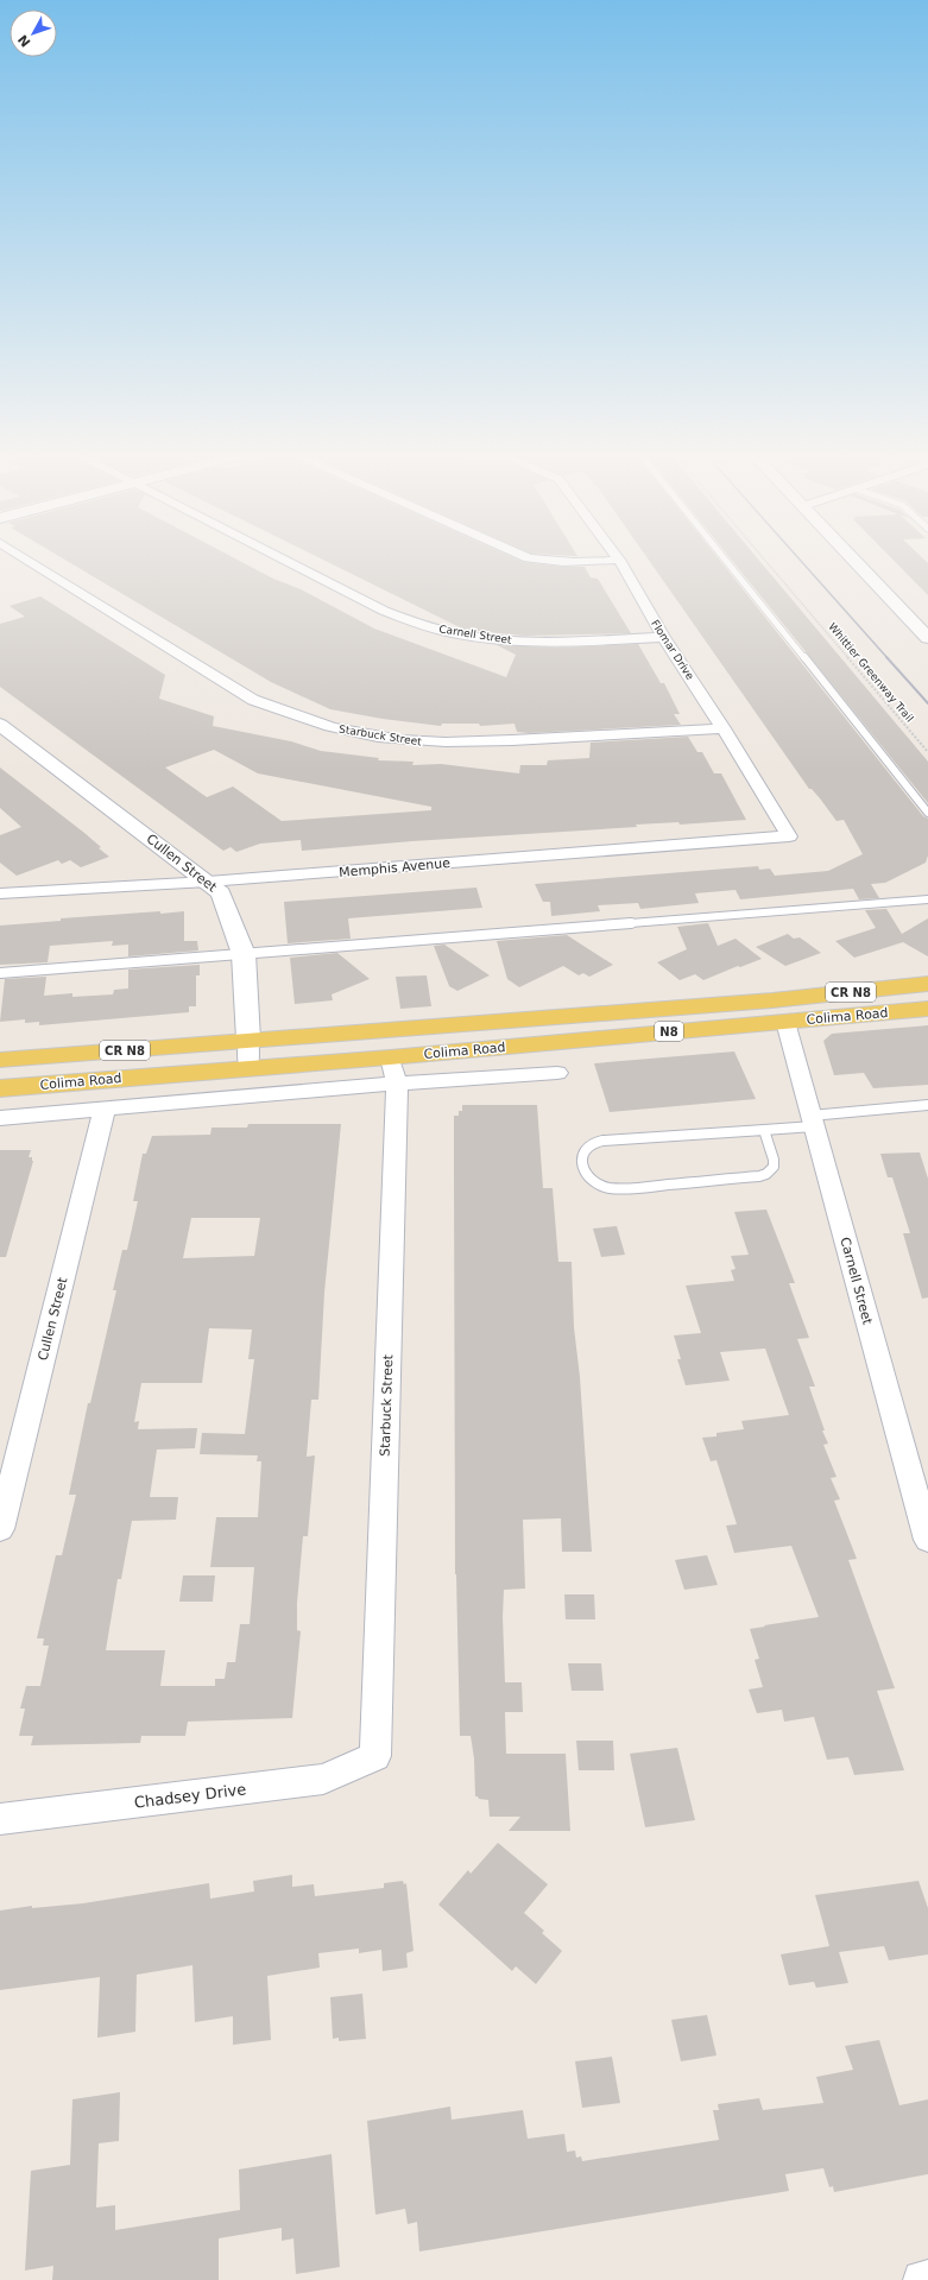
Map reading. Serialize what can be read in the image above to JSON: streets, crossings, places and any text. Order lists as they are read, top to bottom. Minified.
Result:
{"streets":{"main road":["CR N8","Colima Road","N8"],"street":["Carnell Street","Flomar Drive","Starbuck Street","Cullen Street","Memphis Avenue","Chadsey Drive"],"path":["Whittier Greenway Trail"]},"crossings":[["Carnell Street","Flomar Drive"],["Carnell Street","Colima Road"],["Flomar Drive","Starbuck Street"],["Flomar Drive","Memphis Avenue"],["Starbuck Street","Colima Road"],["Starbuck Street","Chadsey Drive"],["Cullen Street","Memphis Avenue"],["Cullen Street","Colima Road"]],"north":"bottom left"}
